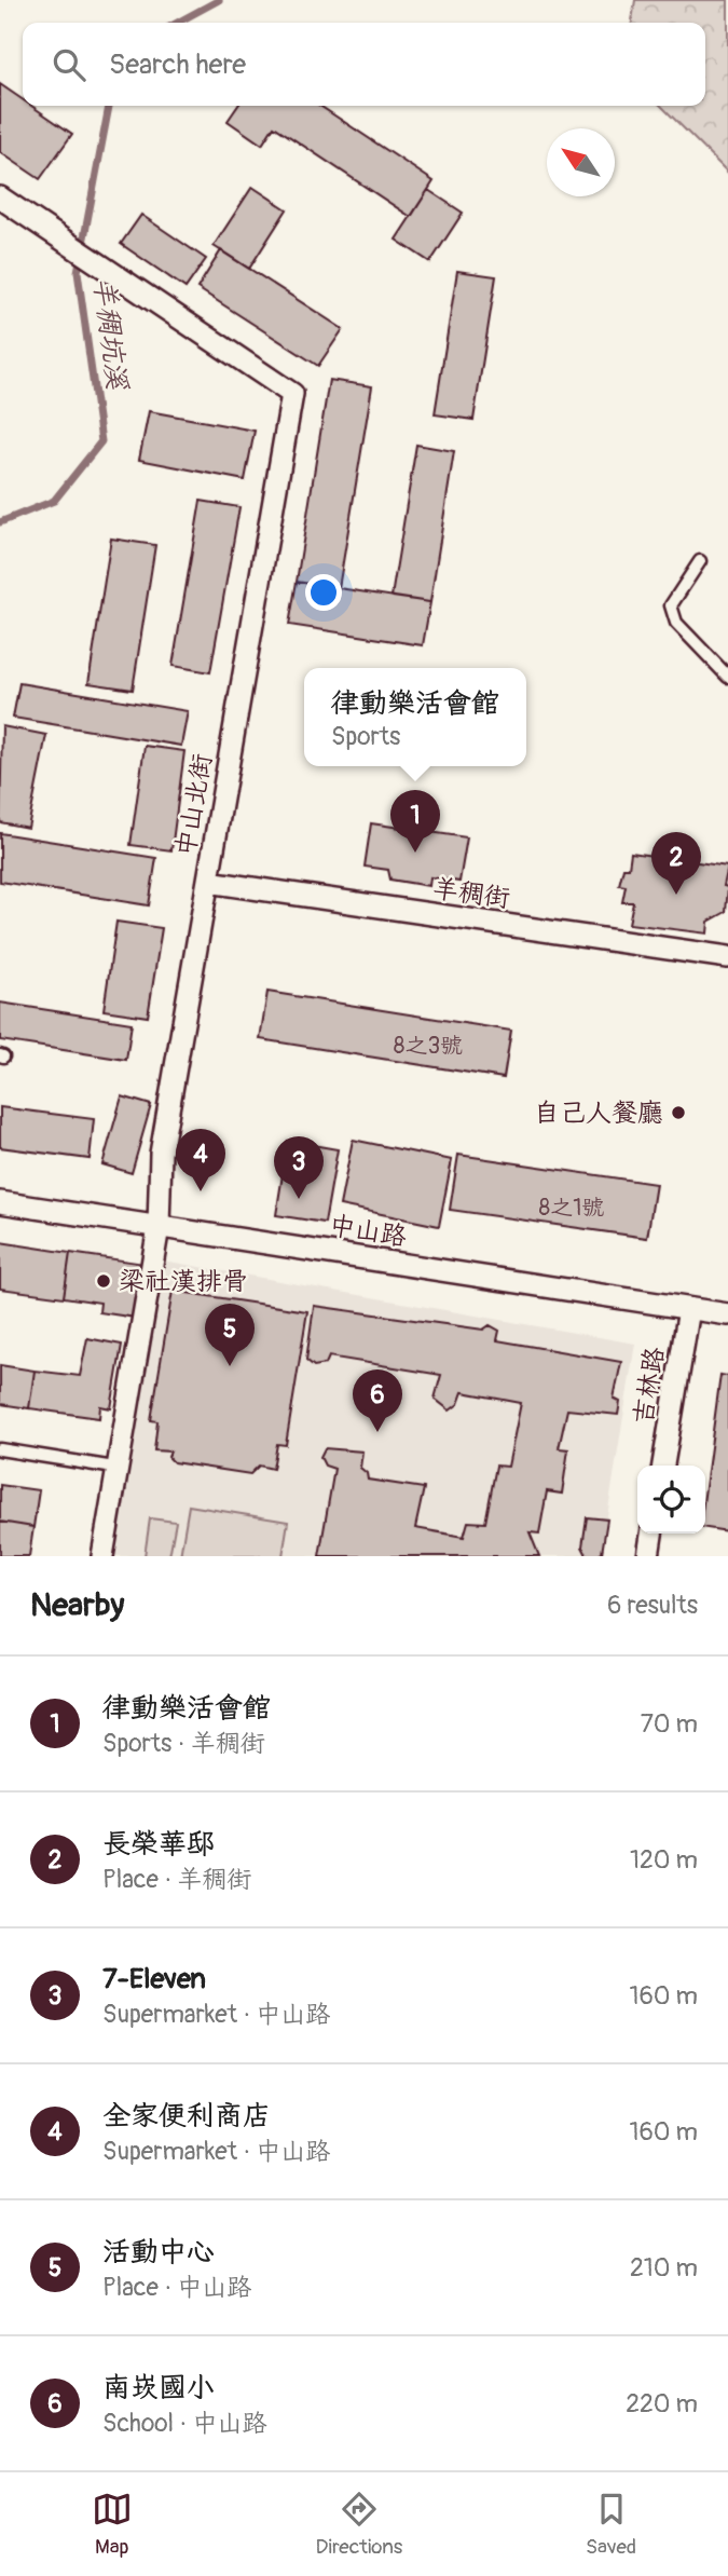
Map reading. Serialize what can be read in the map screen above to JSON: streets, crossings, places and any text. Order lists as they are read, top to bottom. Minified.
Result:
{"streets":{"street":["中山北街","羊稠街","中山路","吉林路"]},"crossings":[["中山北街","羊稠街"],["中山北街","中山路"],["中山路","吉林路"]],"water":["羊稠坑溪"],"places":["自己人餐廳","梁社漢排骨"],"house_numbers":["8之3號","8之1號"],"north":"top left","page":{"search":"Search here","popup":["律動樂活會館","Sports"],"pins":["1","2","4","3","5","6"],"heading":["Nearby","6 results"],"list":[{"mark":"1","name":"律動樂活會館","note":"Sports · 羊稠街","value":"70 m"},{"mark":"2","name":"長榮華邸","note":"Place · 羊稠街","value":"120 m"},{"mark":"3","name":"7-Eleven","note":"Supermarket · 中山路","value":"160 m"},{"mark":"4","name":"全家便利商店","note":"Supermarket · 中山路","value":"160 m"},{"mark":"5","name":"活動中心","note":"Place · 中山路","value":"210 m"},{"mark":"6","name":"南崁國小","note":"School · 中山路","value":"220 m"}],"nav":["Map","Directions","Saved"]}}
